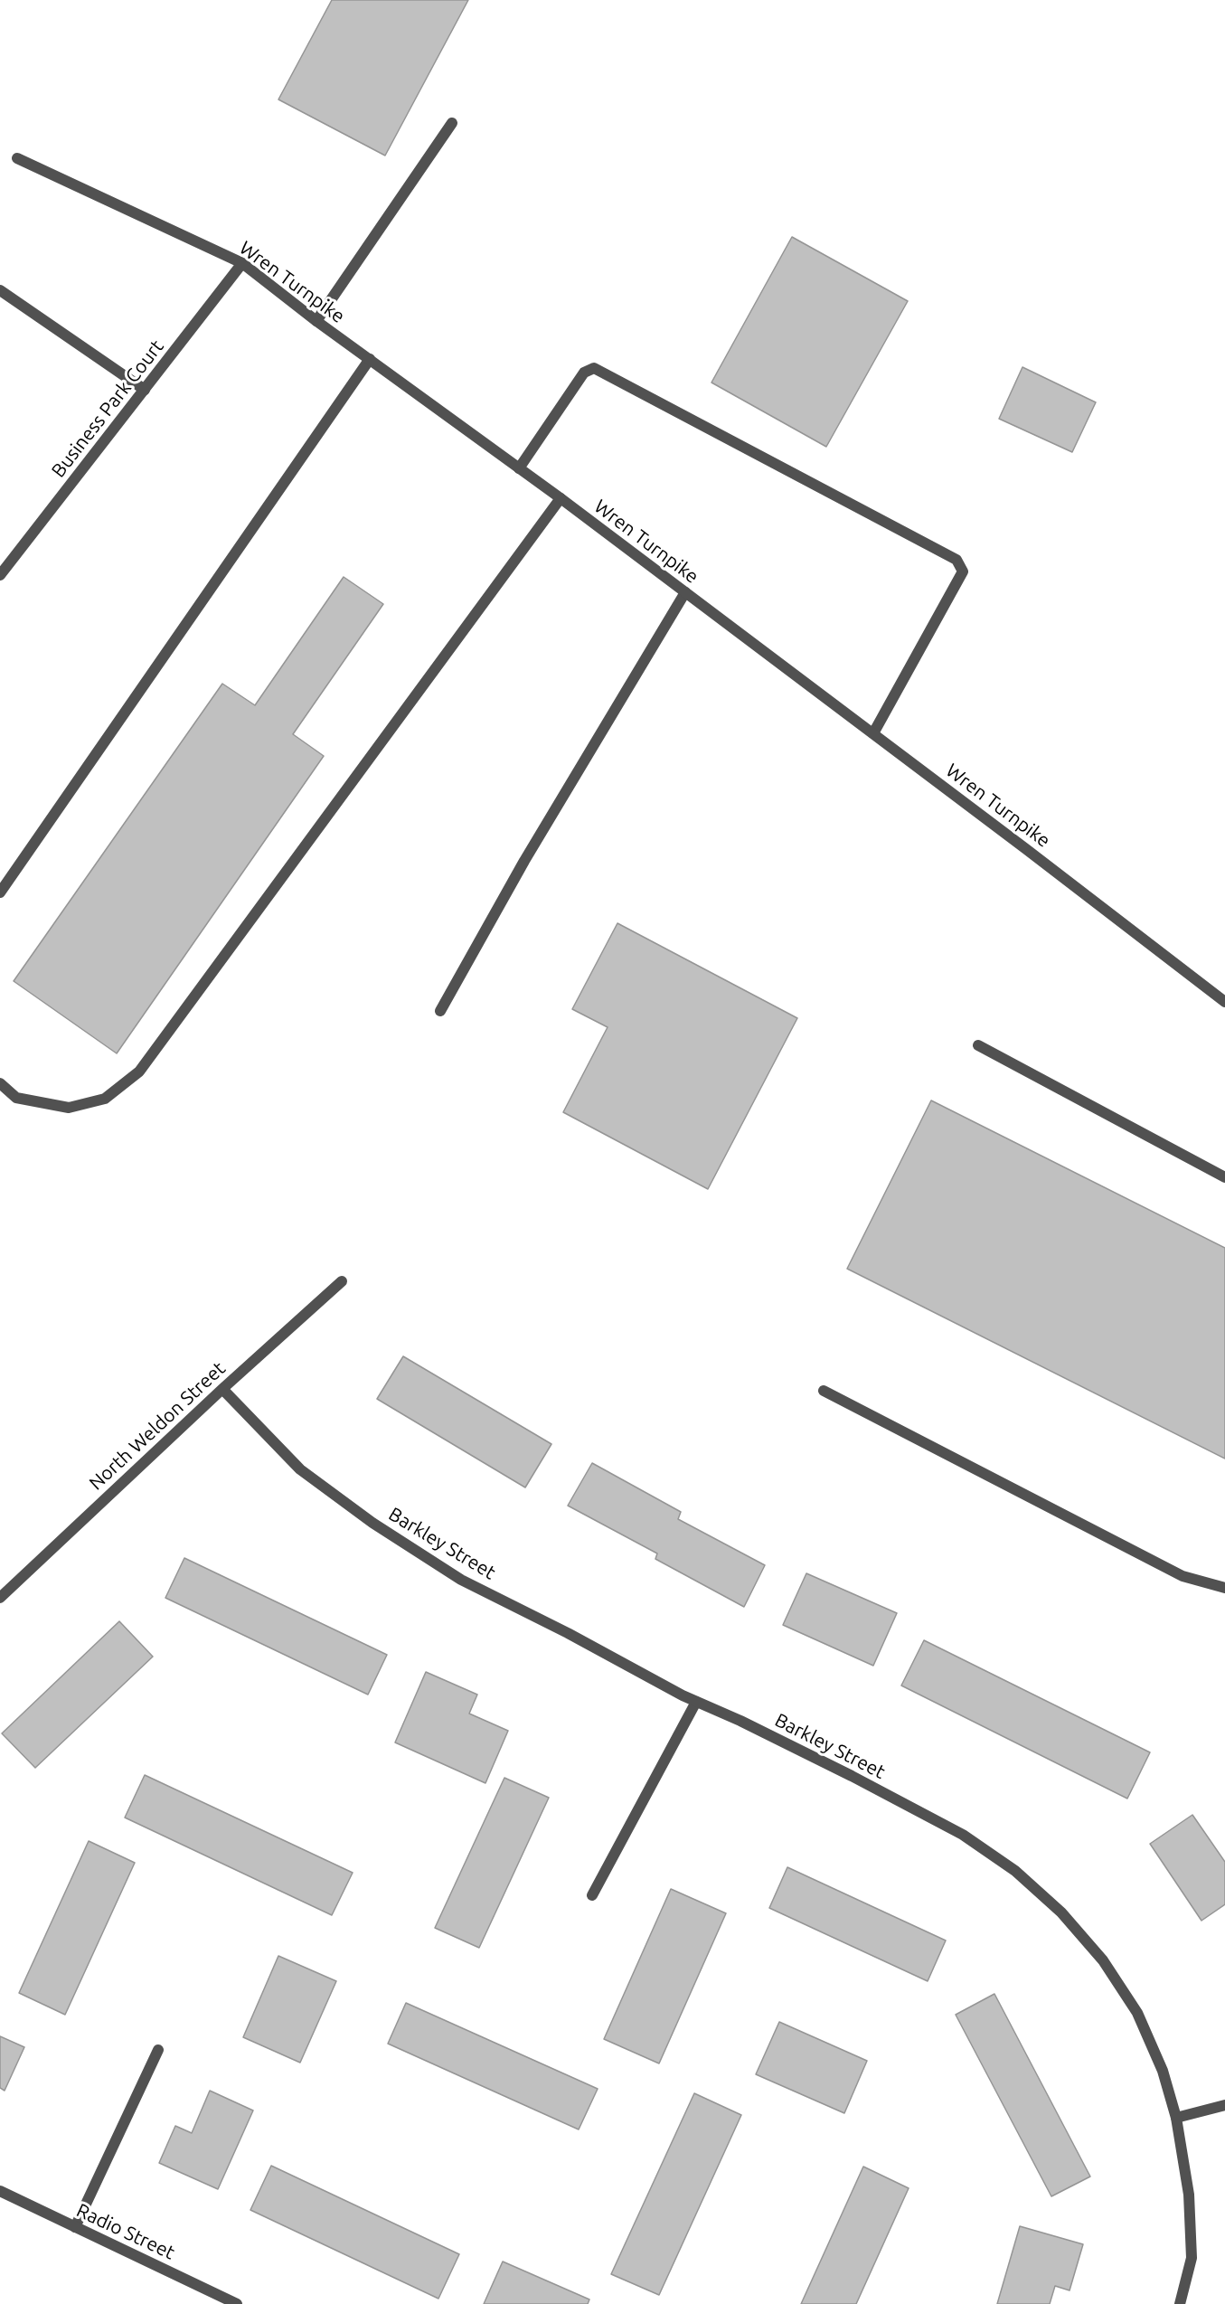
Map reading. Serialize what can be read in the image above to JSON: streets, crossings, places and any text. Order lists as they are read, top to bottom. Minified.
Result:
{"streets":{"street":["Wren Turnpike","Business Park Court","North Weldon Street","Barkley Street","Radio Street"]},"crossings":[["Wren Turnpike","Business Park Court"],["North Weldon Street","Barkley Street"]]}
